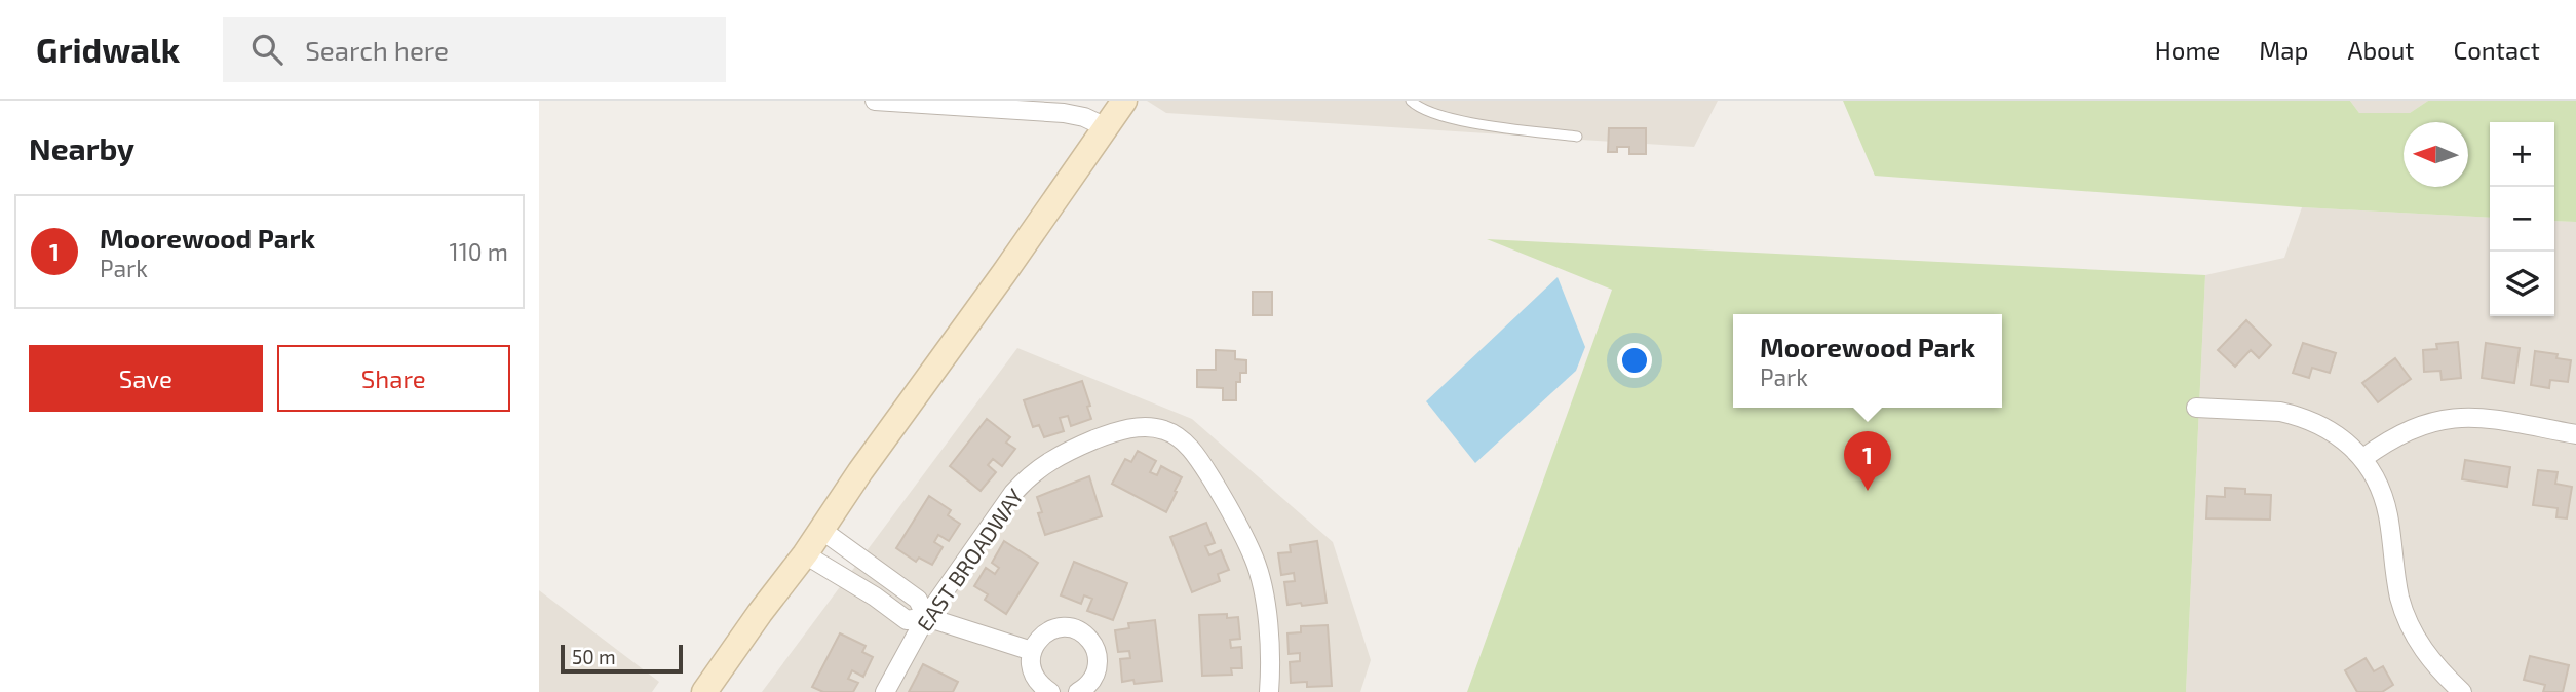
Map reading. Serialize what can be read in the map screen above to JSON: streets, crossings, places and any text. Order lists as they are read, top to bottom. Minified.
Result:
{"streets":{"street":["EAST BROADWAY"]},"scale_bar":"50 m","north":"left","page":{"header":"Gridwalk","search":"Search here","nav":["Home","Map","About","Contact"],"heading":"Nearby","map_buttons":["+","−"],"list":[{"mark":"1","name":"Moorewood Park","note":"Park","value":"110 m"}],"popup":["Moorewood Park","Park"],"buttons":["Save","Share"],"pins":"1","scale":"50 m"}}
